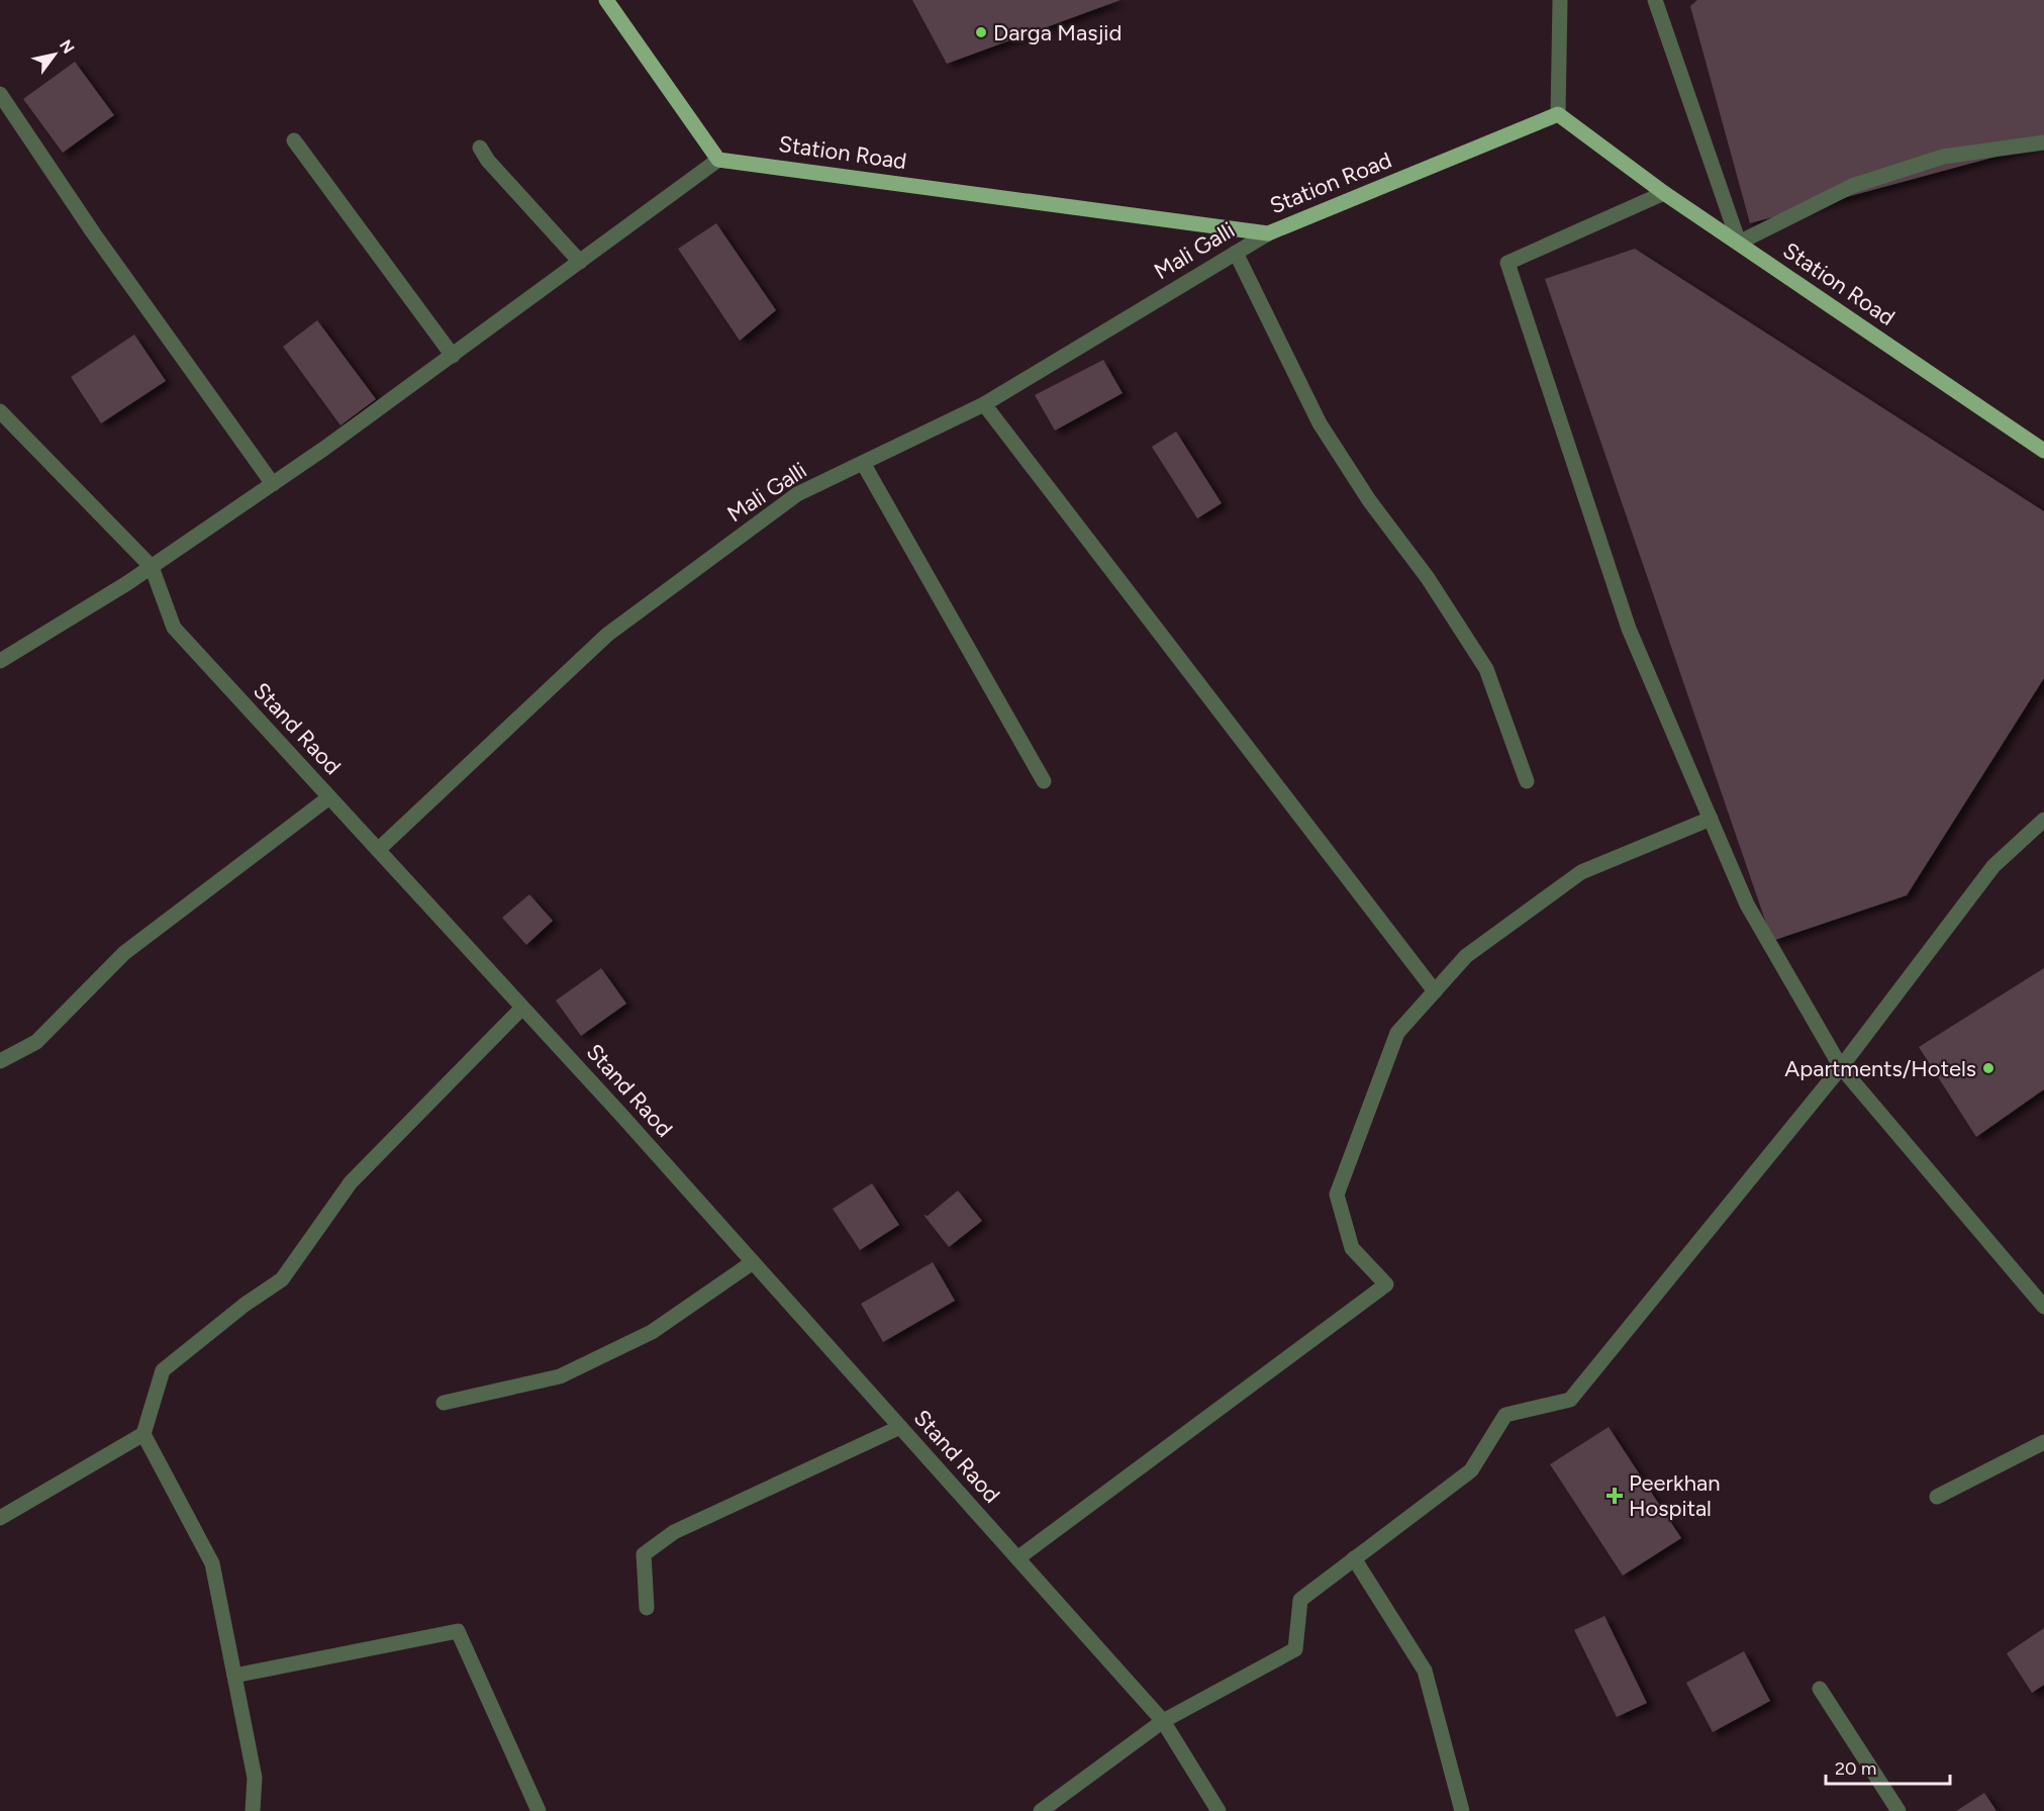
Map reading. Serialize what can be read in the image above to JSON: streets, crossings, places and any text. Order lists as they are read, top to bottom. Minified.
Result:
{"streets":{"main road":["Station Road"],"street":["Mali Galli","Stand Raod"]},"crossings":[["Station Road","Mali Galli"],["Mali Galli","Stand Raod"]],"places":{"other":["Darga Masjid","Apartments/Hotels"],"health":["Peerkhan Hospital"]},"scale_bar":"20 m","north":"top right"}
